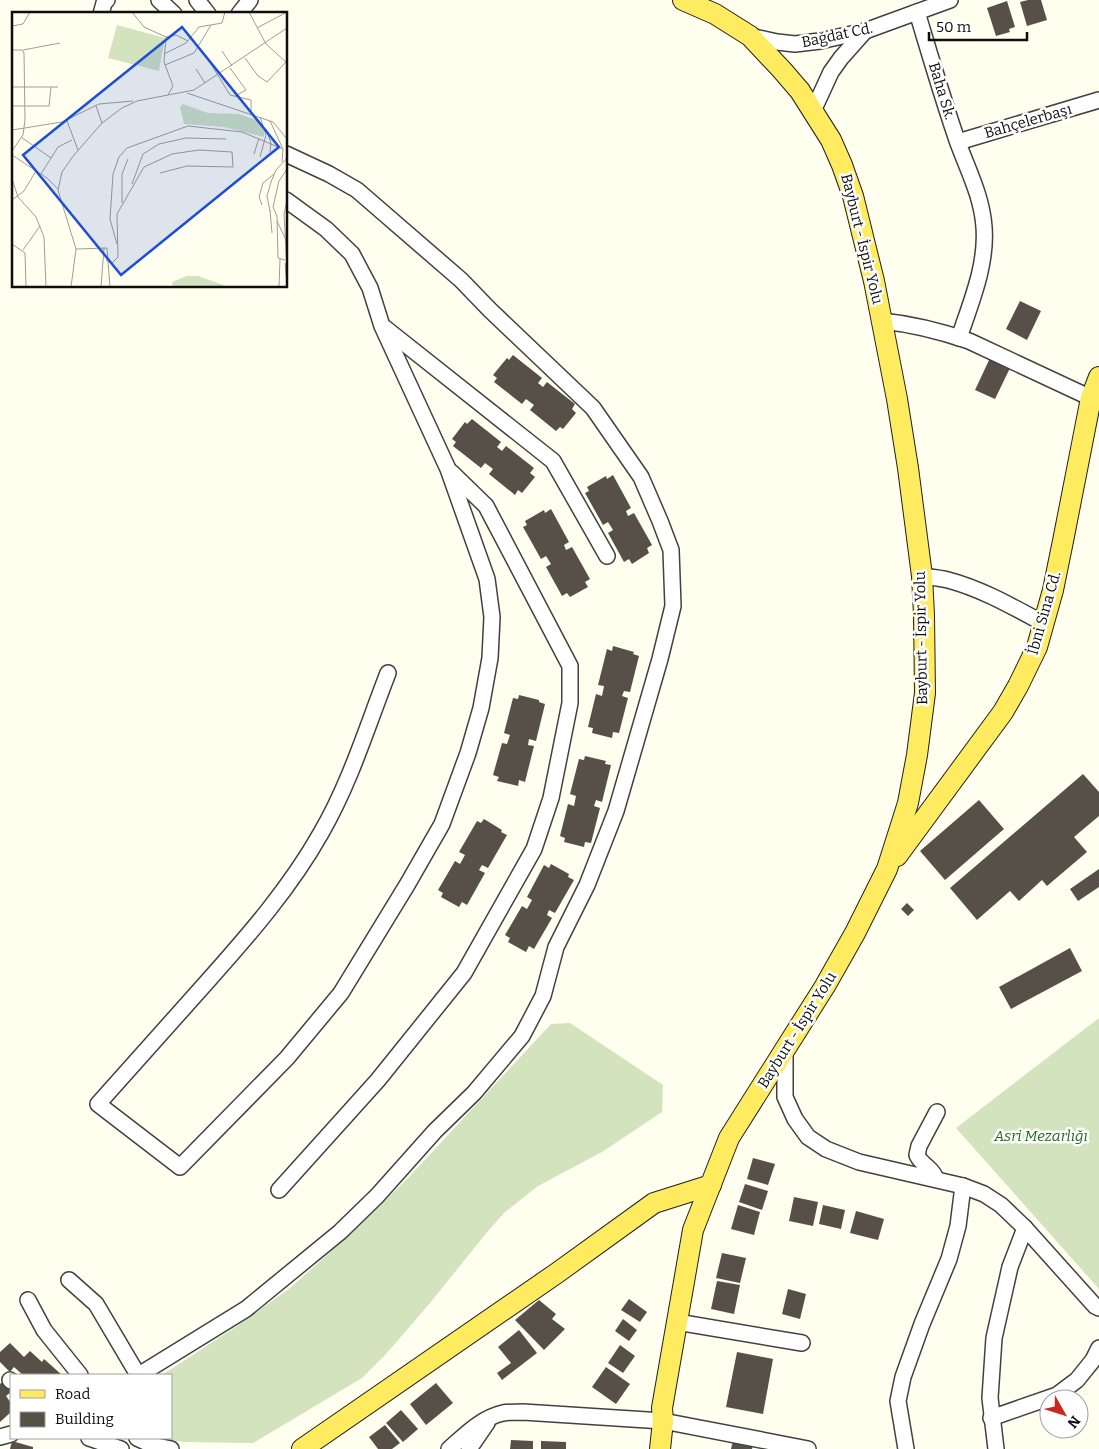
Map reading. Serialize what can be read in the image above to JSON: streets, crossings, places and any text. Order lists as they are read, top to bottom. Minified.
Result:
{"streets":{"main road":["Bayburt - İspir Yolu","İbni Sina Cd."],"street":["Bağdat Cd.","Baha Sk.","Bahçelerbaşı"]},"crossings":[["Bağdat Cd.","Baha Sk."],["Bağdat Cd.","Bayburt - İspir Yolu"],["Baha Sk.","Bahçelerbaşı"],["Bayburt - İspir Yolu","İbni Sina Cd."]],"parks":["Asri Mezarlığı"],"legend":["Road","Building"],"scale_bar":"50 m","north":"bottom right"}
